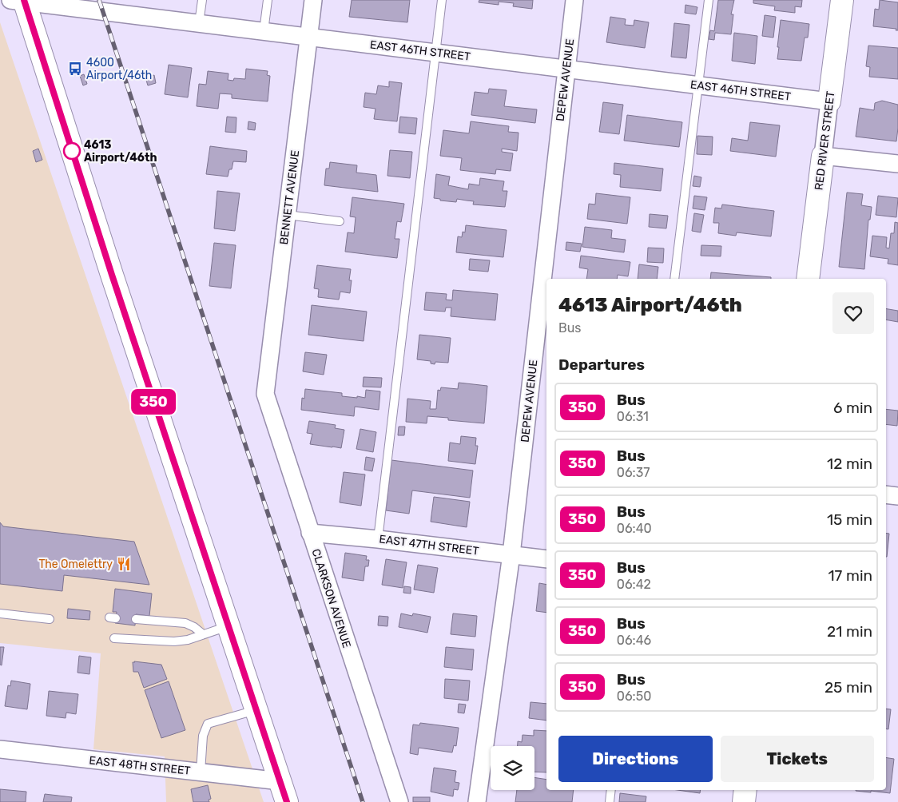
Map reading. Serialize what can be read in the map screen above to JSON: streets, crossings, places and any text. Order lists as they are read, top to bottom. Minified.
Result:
{"streets":{"main road":["RED RIVER STREET"],"street":["EAST 46TH STREET","DEPEW AVENUE","BENNETT AVENUE","EAST 47TH STREET","CLARKSON AVENUE","EAST 48TH STREET"]},"crossings":[["EAST 46TH STREET","DEPEW AVENUE"],["EAST 46TH STREET","RED RIVER STREET"],["EAST 46TH STREET","BENNETT AVENUE"],["DEPEW AVENUE","EAST 47TH STREET"],["BENNETT AVENUE","CLARKSON AVENUE"],["EAST 47TH STREET","CLARKSON AVENUE"]],"places":{"bus stop":["4600 Airport/46th"],"other":["4613 Airport/46th"],"restaurant":["The Omelettry"]},"lines":["bus line 350"],"page":{"on_map":"350","heading":[["4613 Airport/46th","Bus"],"Departures"],"list":[{"mark":"350","name":"Bus","note":"06:31","value":"6 min"},{"mark":"350","name":"Bus","note":"06:37","value":"12 min"},{"mark":"350","name":"Bus","note":"06:40","value":"15 min"},{"mark":"350","name":"Bus","note":"06:42","value":"17 min"},{"mark":"350","name":"Bus","note":"06:46","value":"21 min"},{"mark":"350","name":"Bus","note":"06:50","value":"25 min"}],"buttons":["Directions","Tickets"]}}
